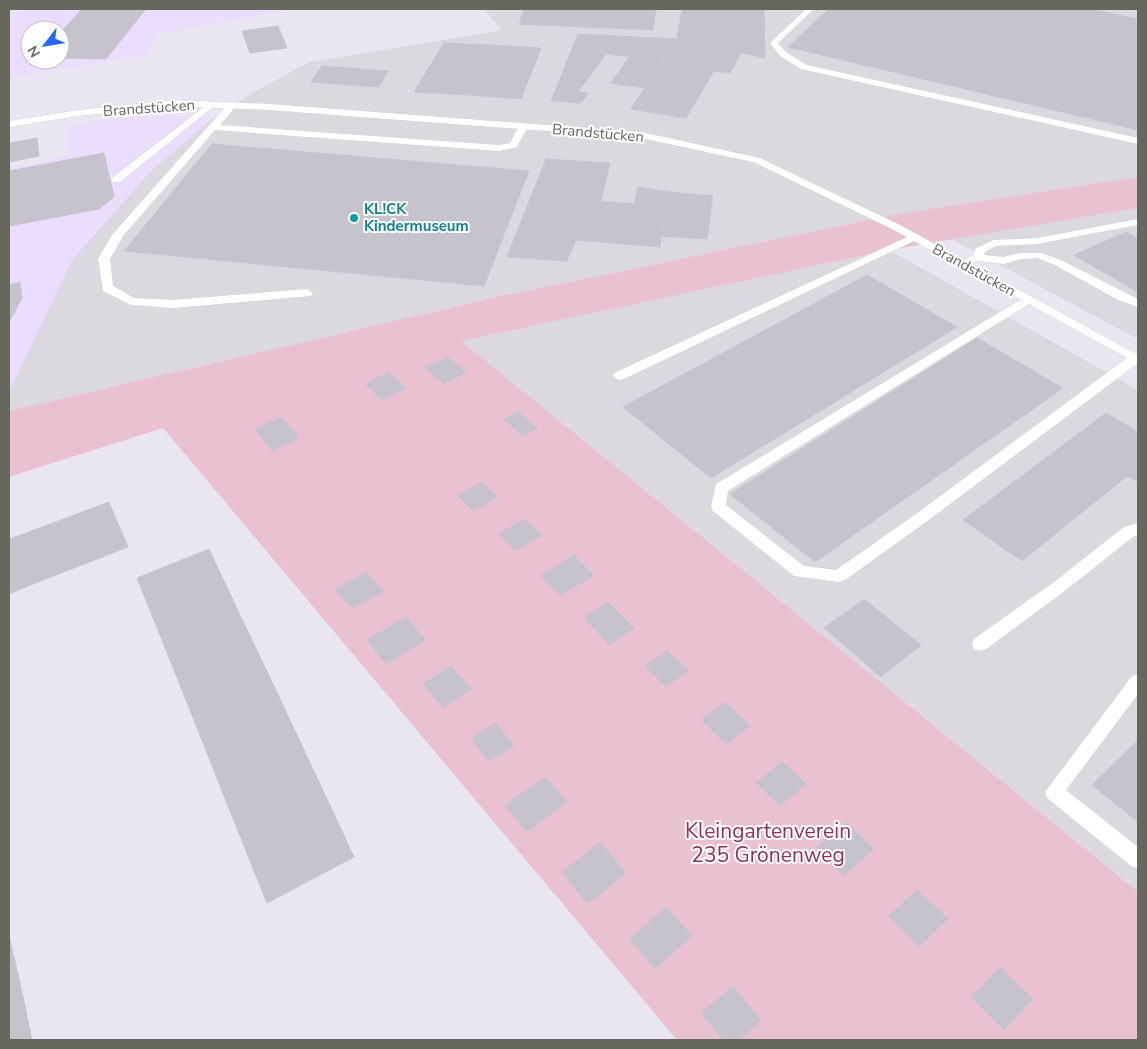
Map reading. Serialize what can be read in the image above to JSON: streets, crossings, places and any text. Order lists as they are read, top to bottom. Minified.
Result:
{"streets":{"street":["Brandstücken"]},"parks":["Kleingartenverein 235 Grönenweg"],"places":["KL!CK Kindermuseum"],"north":"bottom left"}
